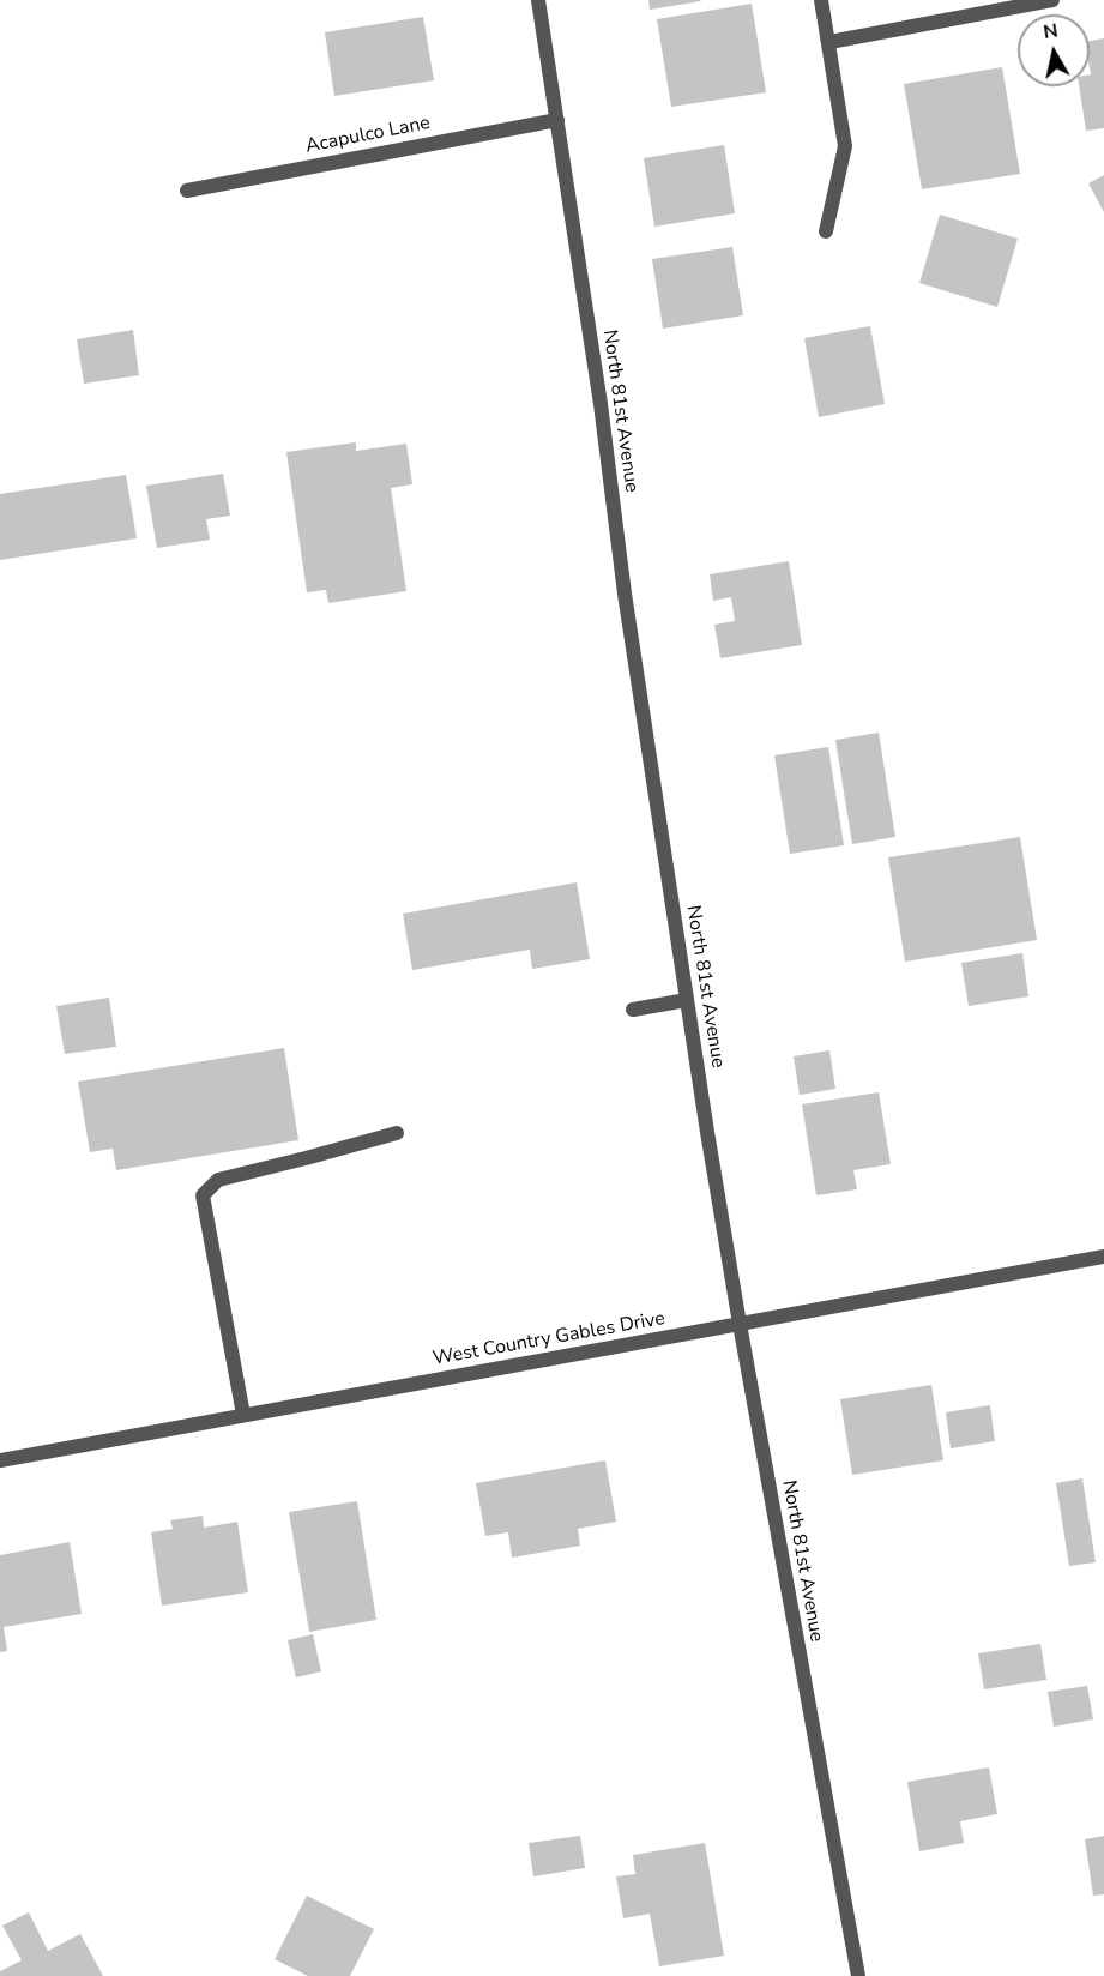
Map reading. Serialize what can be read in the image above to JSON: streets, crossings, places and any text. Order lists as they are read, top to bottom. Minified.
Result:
{"streets":{"street":["Acapulco Lane","North 81st Avenue","West Country Gables Drive"]},"crossings":[["Acapulco Lane","North 81st Avenue"],["North 81st Avenue","West Country Gables Drive"]],"north":"top"}
